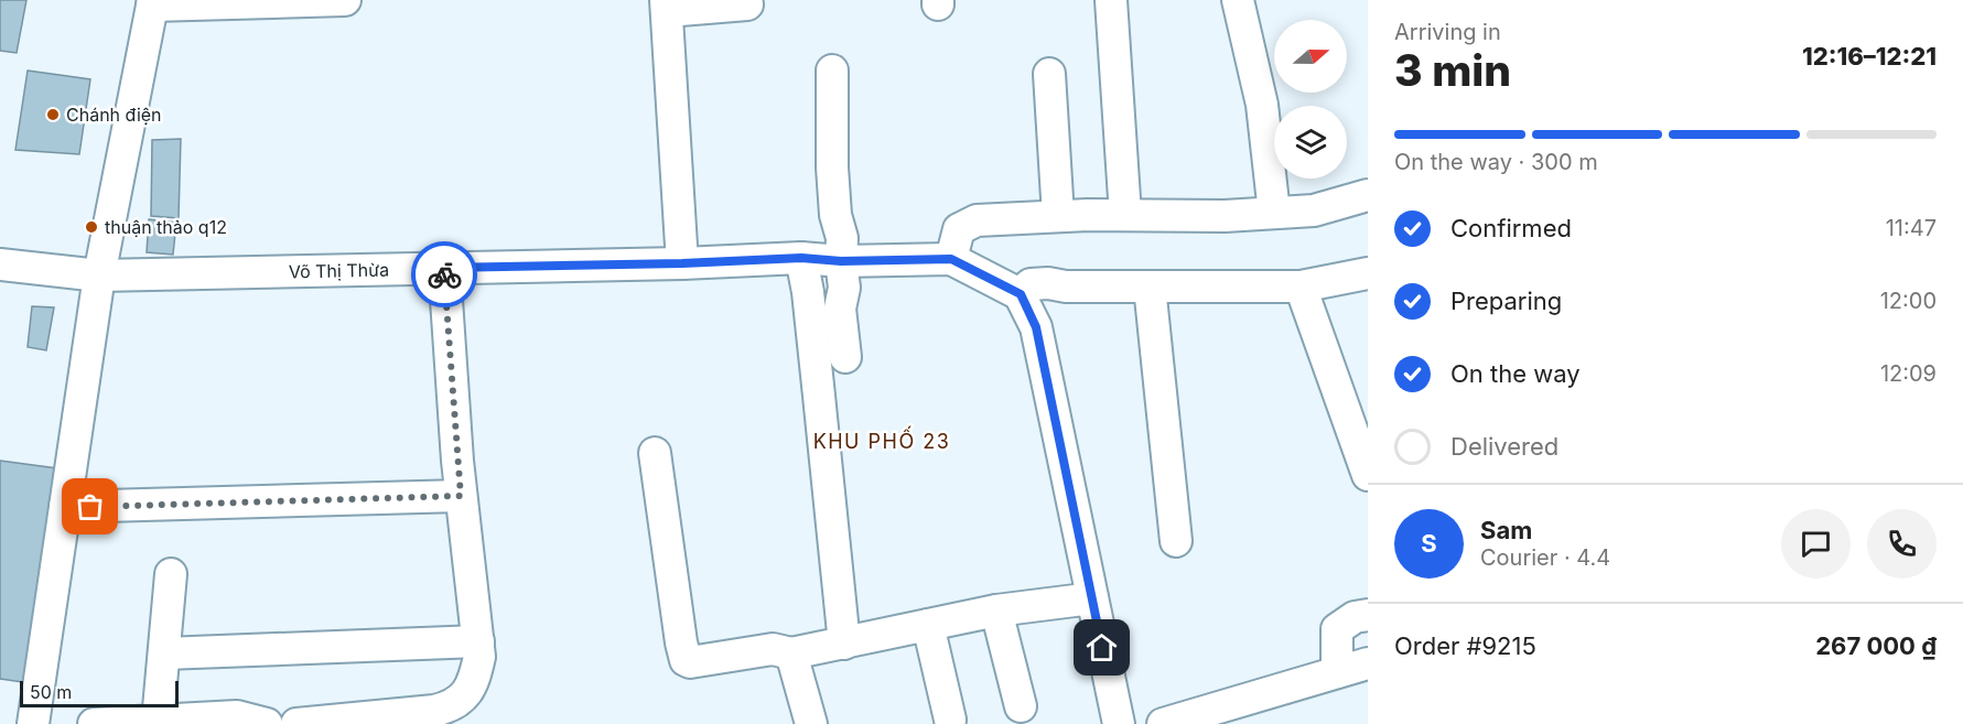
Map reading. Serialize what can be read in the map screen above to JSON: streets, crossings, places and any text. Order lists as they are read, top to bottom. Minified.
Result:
{"streets":{"street":["Võ Thị Thừa"]},"districts":["KHU PHỐ 23"],"places":["Chánh điện","thuận thảo q12"],"scale_bar":"50 m","north":"right","page":{"heading":["3 min","Arriving in","12:16–12:21"],"panel":["Sam","Courier · 4.4","Order #9215","267 000 ₫"],"bar":"On the way · 300 m","list":[["Confirmed","11:47"],["Preparing","12:00"],["On the way","12:09"],"Delivered"],"round":"S","scale":"50 m"}}
